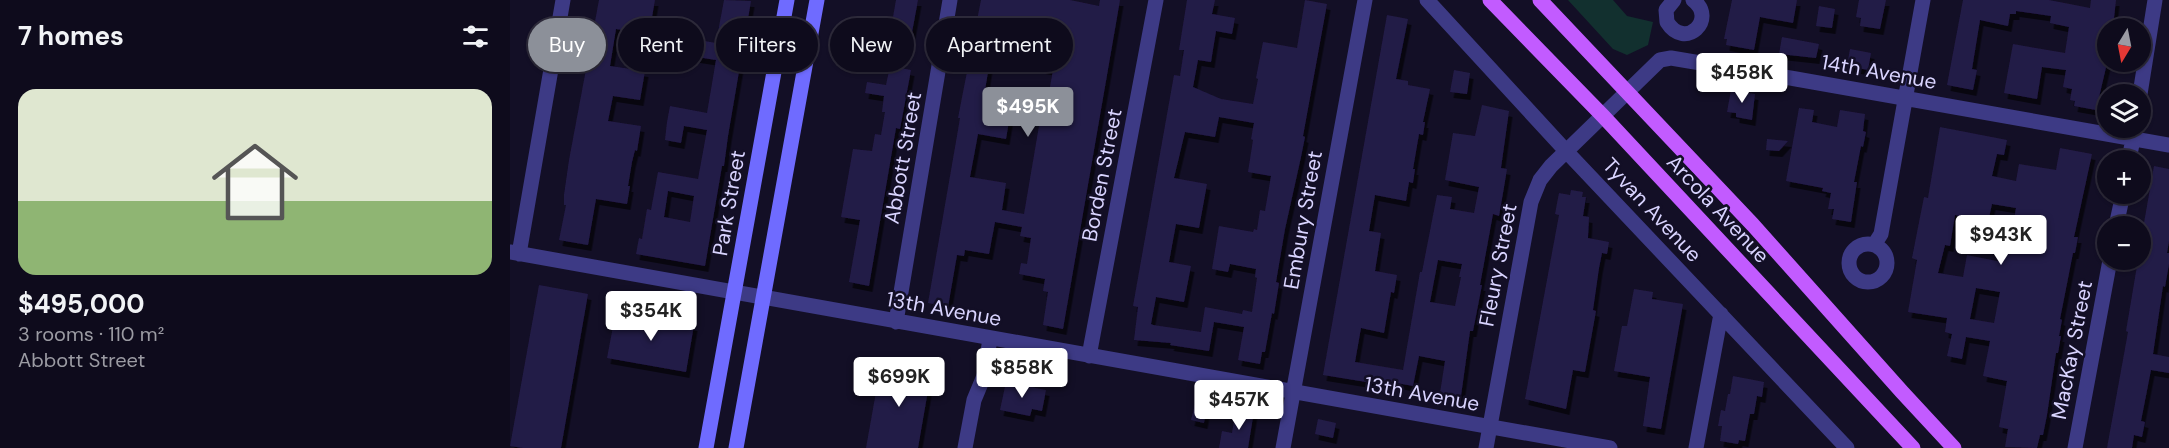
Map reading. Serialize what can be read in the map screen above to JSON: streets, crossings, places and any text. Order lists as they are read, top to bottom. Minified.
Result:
{"streets":{"main road":["Park Street","Arcola Avenue"],"street":["14th Avenue","Abbott Street","Borden Street","Tyvan Avenue","Embury Street","Fleury Street","13th Avenue","MacKay Street"]},"crossings":[["14th Avenue","Arcola Avenue"],["14th Avenue","Fleury Street"],["Abbott Street","13th Avenue"],["Borden Street","13th Avenue"],["Park Street","13th Avenue"],["Arcola Avenue","Fleury Street"],["Tyvan Avenue","Fleury Street"],["Embury Street","13th Avenue"],["Fleury Street","13th Avenue"]],"north":"bottom","page":{"heading":"7 homes","map_buttons":["+","−"],"chip":["Buy","Rent","Filters","New","Apartment"],"price":["$458K","$495K","$943K","$354K","$858K","$699K","$457K"],"list":[{"name":"$495,000","note":"3 rooms · 110 m² · Abbott Street"}]}}
